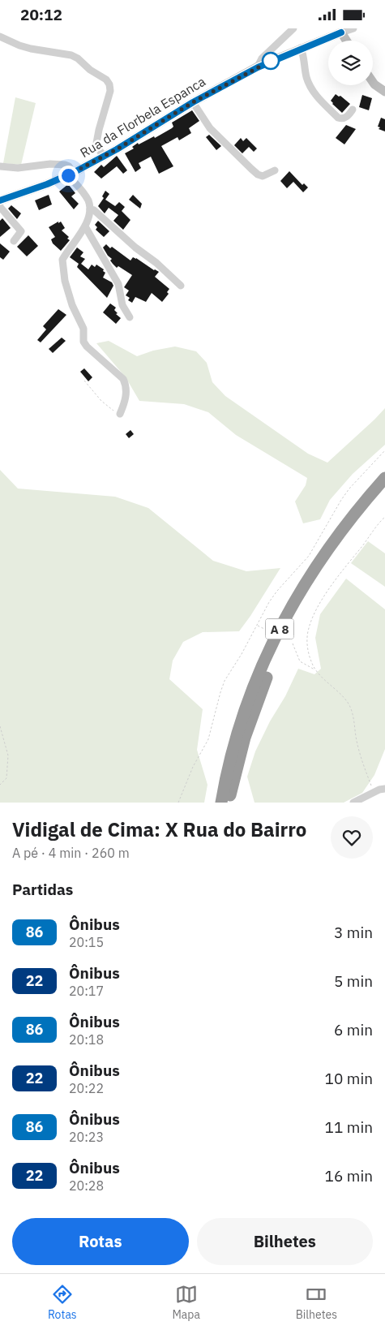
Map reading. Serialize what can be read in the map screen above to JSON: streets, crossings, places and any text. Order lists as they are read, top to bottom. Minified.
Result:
{"streets":{"highway":["A 8"],"street":["Rua da Florbela Espanca"]},"lines":["bus line 86"],"page":{"status":"20:12","heading":[["Vidigal de Cima: X Rua do Bairro","A pé · 4 min · 260 m"],"Partidas"],"list":[{"mark":"86","name":"Ônibus","note":"20:15","value":"3 min"},{"mark":"22","name":"Ônibus","note":"20:17","value":"5 min"},{"mark":"86","name":"Ônibus","note":"20:18","value":"6 min"},{"mark":"22","name":"Ônibus","note":"20:22","value":"10 min"},{"mark":"86","name":"Ônibus","note":"20:23","value":"11 min"},{"mark":"22","name":"Ônibus","note":"20:28","value":"16 min"}],"buttons":["Rotas","Bilhetes"],"tabs":["Rotas","Mapa","Bilhetes"]}}
